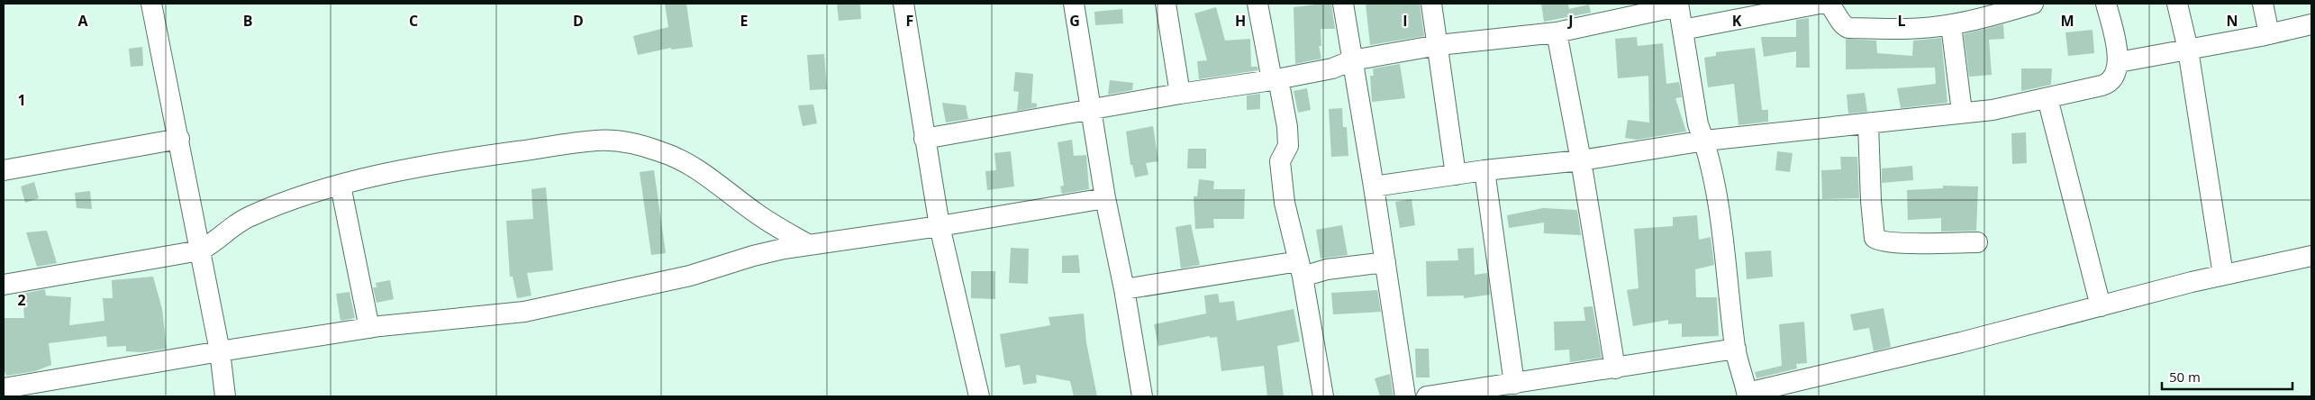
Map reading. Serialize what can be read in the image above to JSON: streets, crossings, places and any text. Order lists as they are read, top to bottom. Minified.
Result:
{"scale_bar":"50 m","grid":{"columns":["A","B","C","D","E","F","G","H","I","J","K","L","M","N"],"rows":["1","2"]}}
